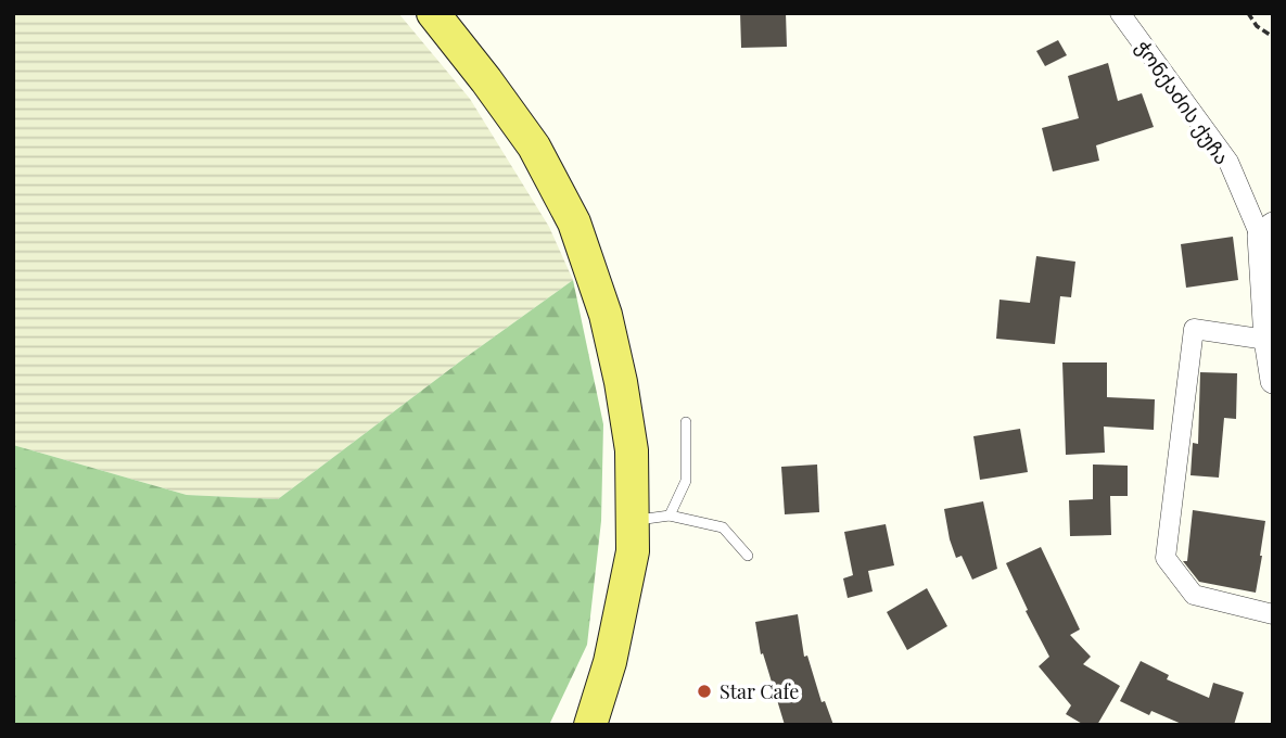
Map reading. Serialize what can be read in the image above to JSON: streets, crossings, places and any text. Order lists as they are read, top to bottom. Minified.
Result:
{"streets":{"street":["ჭონქაძის ქუჩა"]},"places":["Star Cafe"]}
